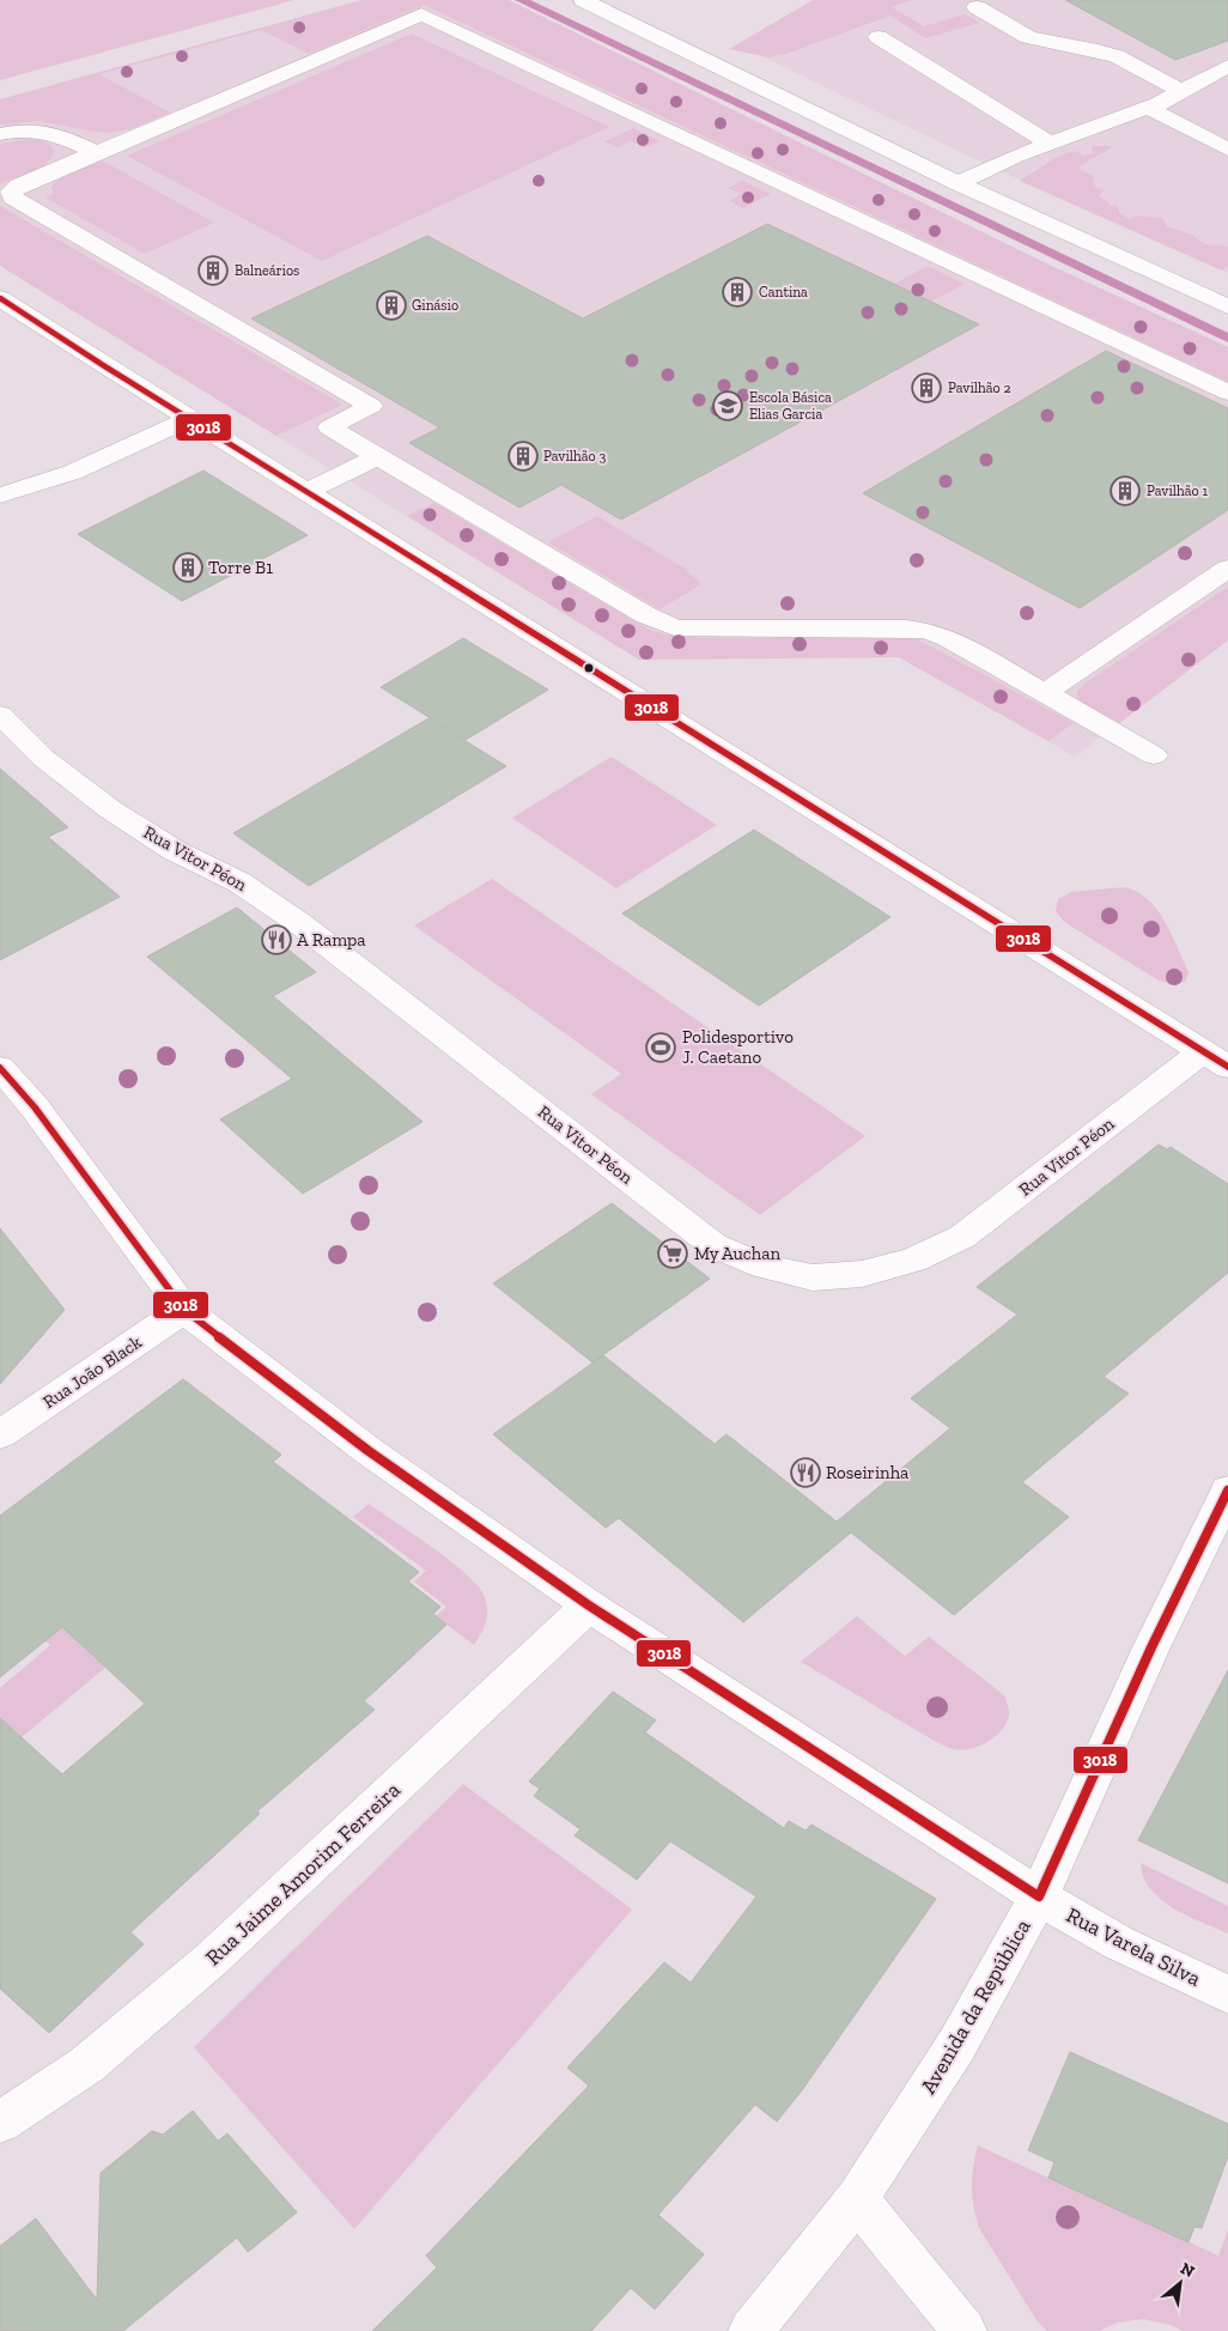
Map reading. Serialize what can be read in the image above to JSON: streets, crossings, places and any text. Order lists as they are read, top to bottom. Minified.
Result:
{"streets":{"street":["Rua Vitor Péon","Rua João Black","Rua Jaime Amorim Ferreira","Rua Varela Silva","Avenida da República"]},"crossings":[["Rua João Black","Rua Varela Silva"],["Rua Jaime Amorim Ferreira","Rua Varela Silva"],["Rua Varela Silva","Avenida da República"]],"places":{"building":["Balneários","Cantina","Ginásio","Pavilhão 2","Pavilhão 3","Pavilhão 1","Torre B1"],"school or university":["Escola Básica Elias Garcia"],"restaurant":["A Rampa","Roseirinha"],"sports":["Polidesportivo J. Caetano"],"supermarket":["My Auchan"]},"lines":["transit line 3018"],"north":"top right"}
